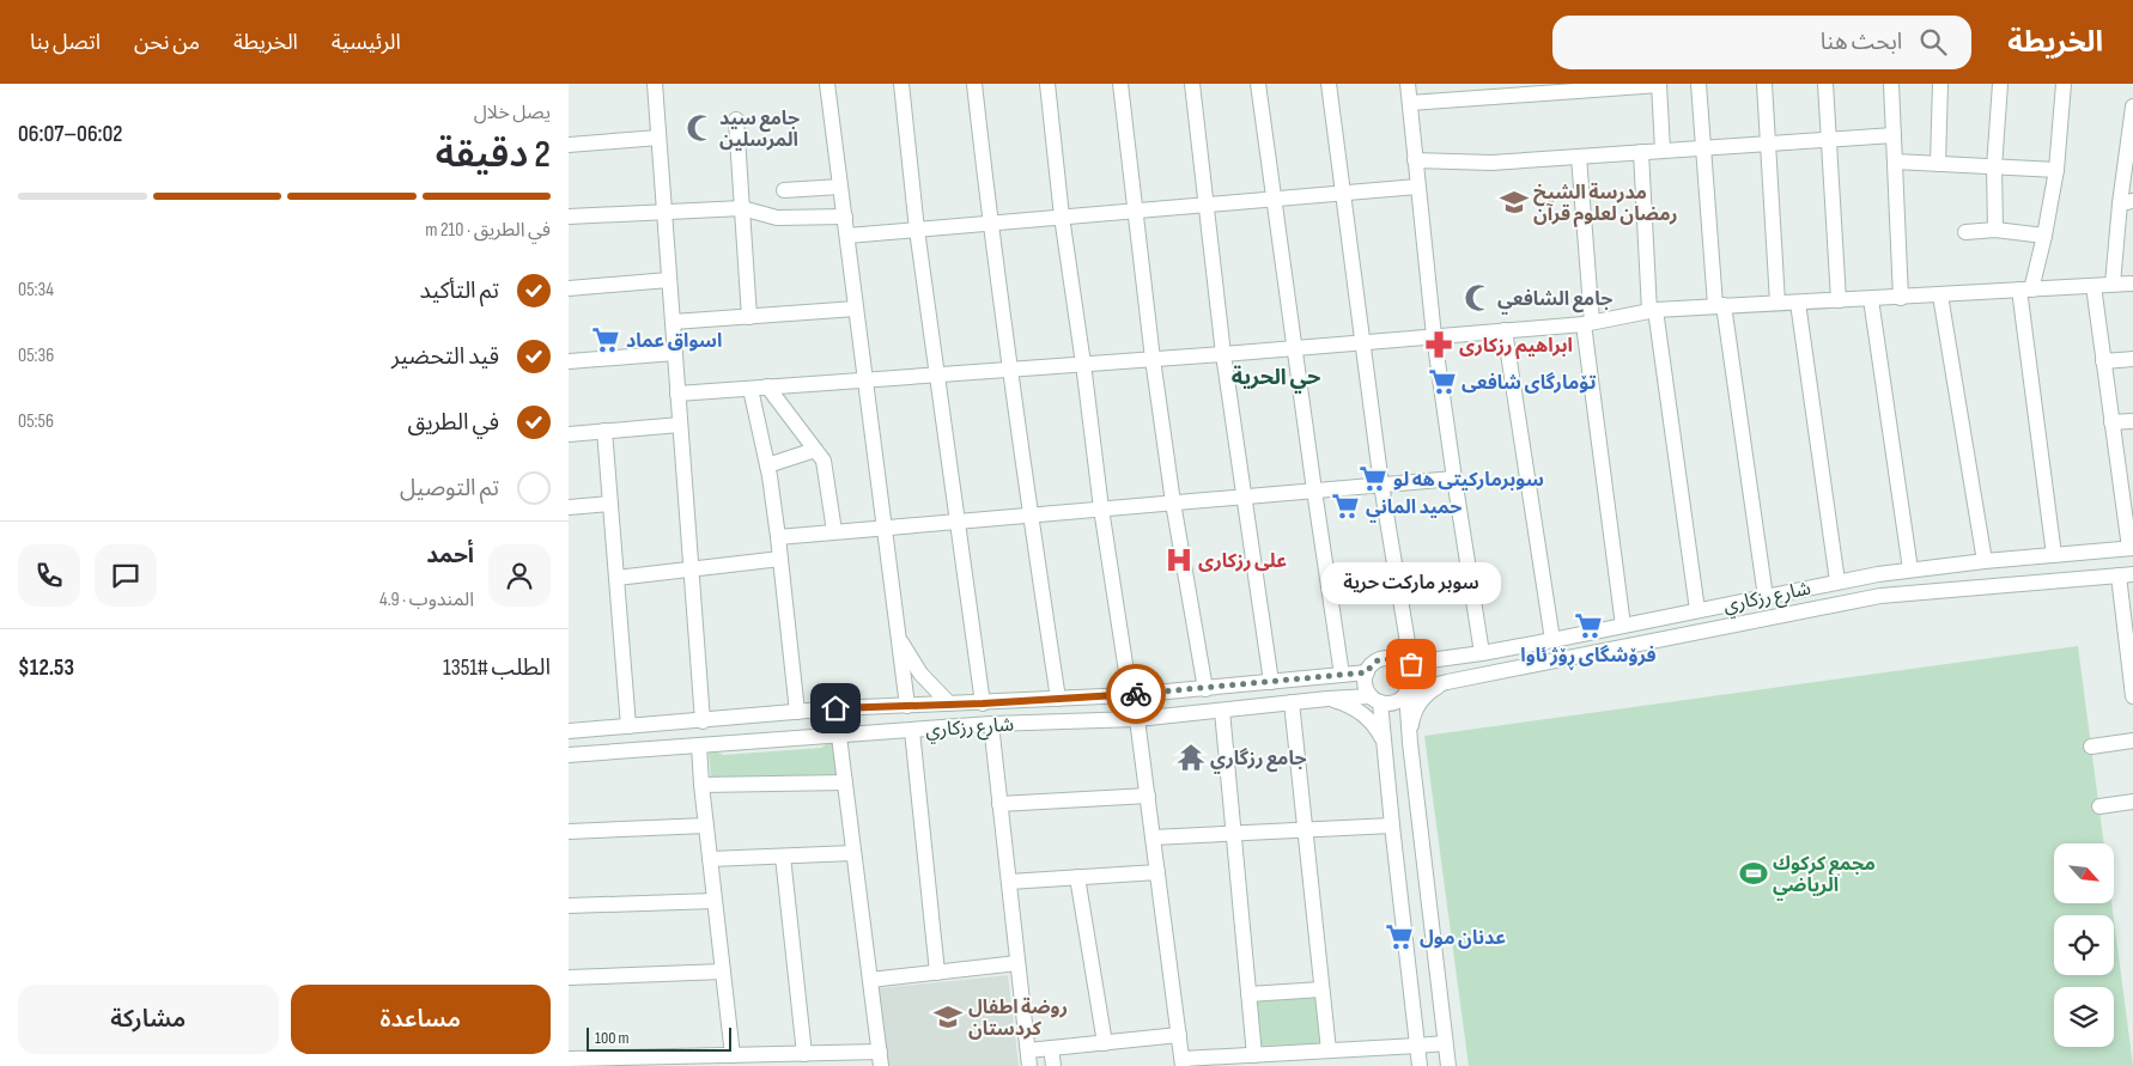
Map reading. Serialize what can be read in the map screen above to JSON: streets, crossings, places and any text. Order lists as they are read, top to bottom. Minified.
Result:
{"streets":{"street":["شارع رزكاري"]},"districts":["حي الحرية"],"places":{"mosque":["جامع سيد المرسلين","جامع الشافعي"],"school or university":["مدرسة الشيخ رمضان لعلوم قرآن","روضة اطفال كردستان"],"supermarket":["اسواق عماد","تۆمارگاى شافعى","سوبرماركيتى هه لو","حميد الماني","فرۆشگای ڕۆژ ئاوا","عدنان مول"],"pharmacy":["ابراهيم رزكارى"],"hospital":["على رزكارى"],"other":["سوبر ماركت حرية"],"temple":["جامع رزگاري"],"sports":["مجمع كركوك الرياضي"]},"scale_bar":"100 m","north":"bottom right","page":{"header":"الخريطة","search":"ابحث هنا","nav":["الرئيسية","الخريطة","من نحن","اتصل بنا"],"heading":["2 دقيقة","يصل خلال","06:02–06:07"],"panel":["أحمد","المندوب · 4.9","الطلب #1351","$12.53"],"bar":"في الطريق · 210 m","list":[["تم التأكيد","05:34"],["قيد التحضير","05:36"],["في الطريق","05:56"],"تم التوصيل"],"bubble":"سوبر ماركت حرية","buttons":["مساعدة","مشاركة"],"scale":"100 m"}}
